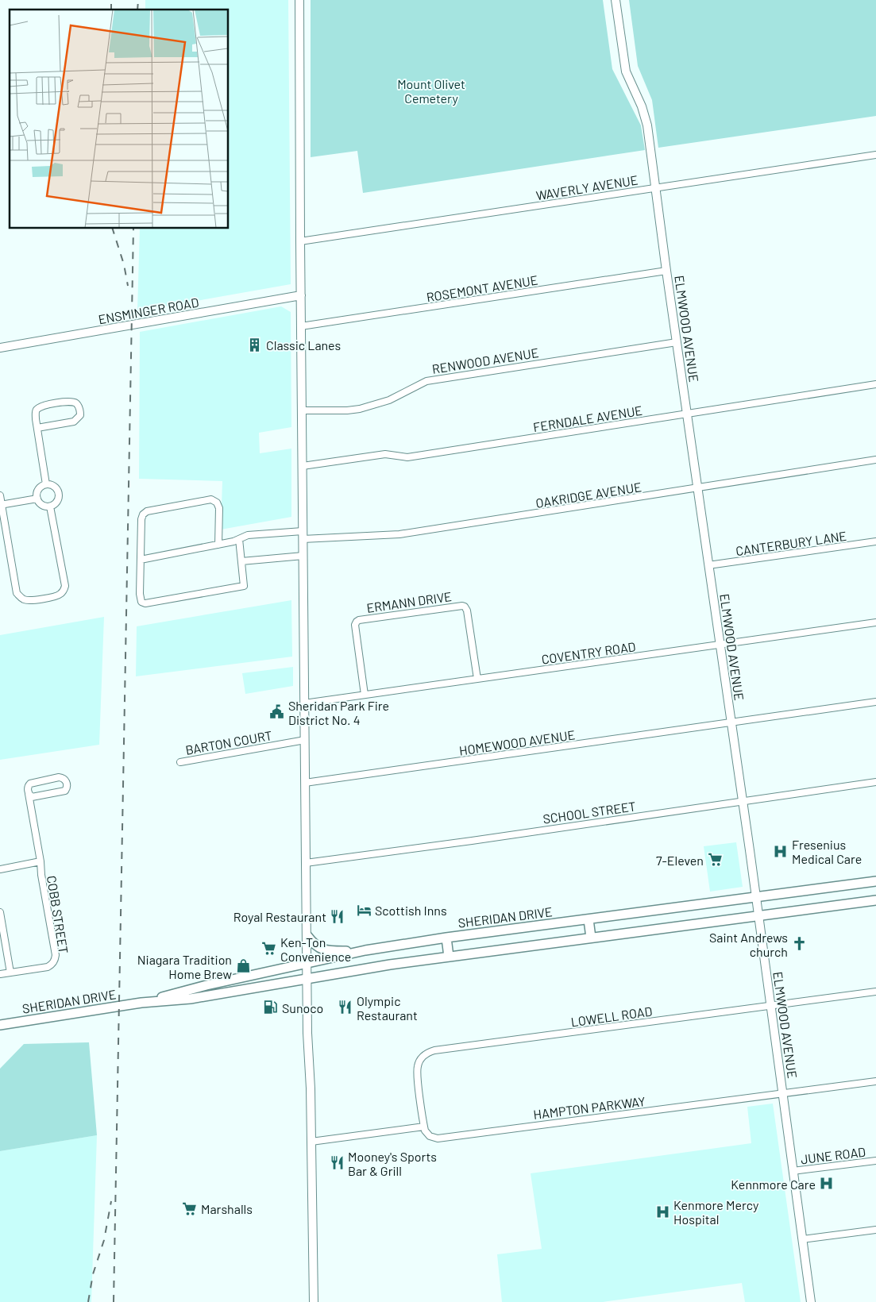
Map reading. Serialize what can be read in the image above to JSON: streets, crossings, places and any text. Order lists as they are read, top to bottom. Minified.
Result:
{"streets":{"main road":["SHERIDAN DRIVE"],"street":["WAVERLY AVENUE","ROSEMONT AVENUE","ENSMINGER ROAD","ELMWOOD AVENUE","RENWOOD AVENUE","FERNDALE AVENUE","OAKRIDGE AVENUE","CANTERBURY LANE","ERMANN DRIVE","COVENTRY ROAD","BARTON COURT","HOMEWOOD AVENUE","SCHOOL STREET","COBB STREET","LOWELL ROAD","HAMPTON PARKWAY","JUNE ROAD"]},"crossings":[["WAVERLY AVENUE","ELMWOOD AVENUE"],["ROSEMONT AVENUE","ELMWOOD AVENUE"],["ELMWOOD AVENUE","RENWOOD AVENUE"],["ELMWOOD AVENUE","FERNDALE AVENUE"],["ELMWOOD AVENUE","OAKRIDGE AVENUE"],["ELMWOOD AVENUE","CANTERBURY LANE"],["ELMWOOD AVENUE","COVENTRY ROAD"],["ELMWOOD AVENUE","HOMEWOOD AVENUE"],["ELMWOOD AVENUE","SCHOOL STREET"],["ELMWOOD AVENUE","SHERIDAN DRIVE"],["ELMWOOD AVENUE","LOWELL ROAD"],["ELMWOOD AVENUE","HAMPTON PARKWAY"],["ELMWOOD AVENUE","JUNE ROAD"],["ERMANN DRIVE","COVENTRY ROAD"],["LOWELL ROAD","HAMPTON PARKWAY"]],"parks":["Mount Olivet Cemetery"],"places":{"building":["Classic Lanes"],"public building":["Sheridan Park Fire District No. 4"],"hospital":["Fresenius Medical Care","Kennmore Care","Kenmore Mercy Hospital"],"supermarket":["7-Eleven","Ken-Ton Convenience","Marshalls"],"hotel":["Scottish Inns"],"restaurant":["Royal Restaurant","Olympic Restaurant","Mooney's Sports Bar & Grill"],"church":["Saint Andrews church"],"shop":["Niagara Tradition Home Brew"],"fuel station":["Sunoco"]}}
